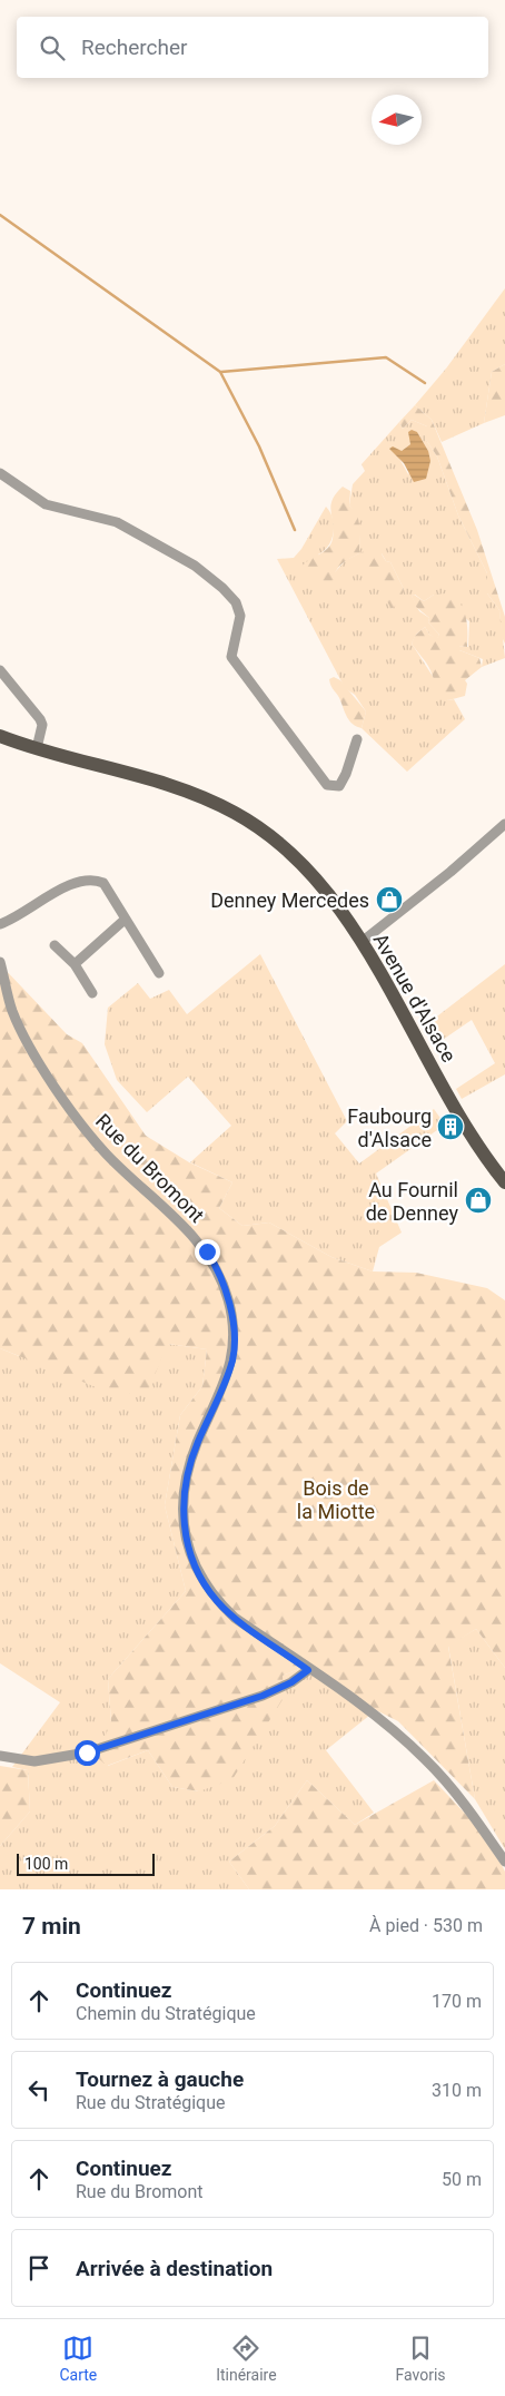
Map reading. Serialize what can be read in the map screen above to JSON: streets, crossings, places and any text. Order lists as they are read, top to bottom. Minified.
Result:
{"streets":{"main road":["Avenue d'Alsace"],"street":["Rue du Bromont"]},"parks":["Bois de la Miotte"],"places":{"shop":["Denney Mercedes","Au Fournil de Denney"],"building":["Faubourg d'Alsace"]},"scale_bar":"100 m","north":"left","page":{"search":"Rechercher","scale":"100 m","heading":["7 min","À pied · 530 m"],"list":[["Continuez","Chemin du Stratégique","170 m"],["Tournez à gauche","Rue du Stratégique","310 m"],["Continuez","Rue du Bromont","50 m"],"Arrivée à destination"],"nav":["Carte","Itinéraire","Favoris"]}}
